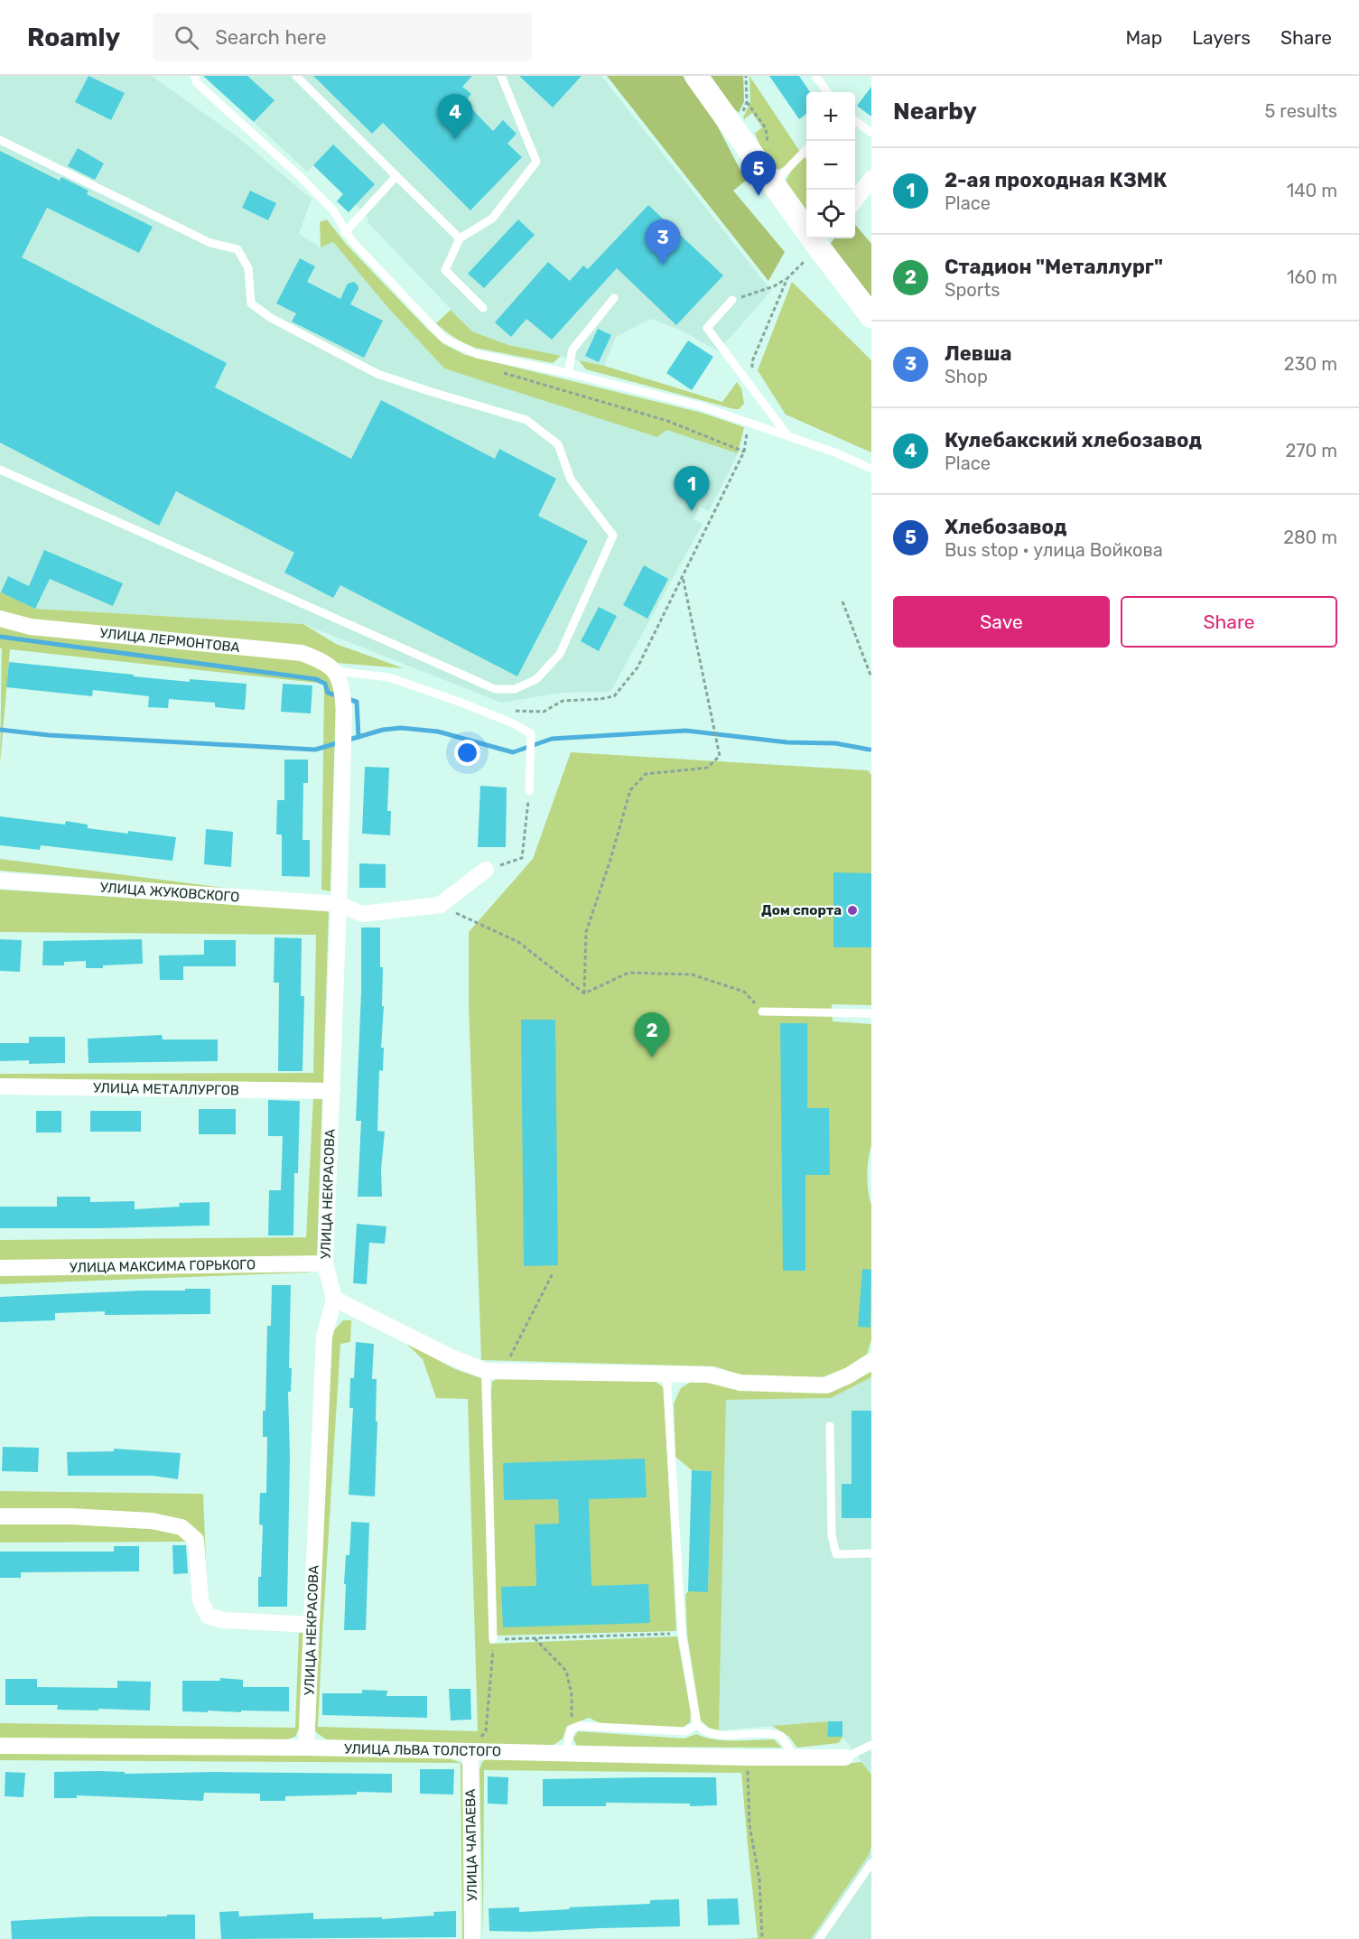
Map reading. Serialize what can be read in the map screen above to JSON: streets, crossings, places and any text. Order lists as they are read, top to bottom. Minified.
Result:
{"streets":{"street":["УЛИЦА ЛЕРМОНТОВА","УЛИЦА ЖУКОВСКОГО","УЛИЦА МЕТАЛЛУРГОВ","УЛИЦА НЕКРАСОВА","УЛИЦА МАКСИМА ГОРЬКОГО","УЛИЦА ЛЬВА ТОЛСТОГО","УЛИЦА ЧАПАЕВА"]},"crossings":[["УЛИЦА ЛЕРМОНТОВА","УЛИЦА НЕКРАСОВА"],["УЛИЦА ЖУКОВСКОГО","УЛИЦА НЕКРАСОВА"],["УЛИЦА МЕТАЛЛУРГОВ","УЛИЦА НЕКРАСОВА"],["УЛИЦА НЕКРАСОВА","УЛИЦА МАКСИМА ГОРЬКОГО"],["УЛИЦА НЕКРАСОВА","УЛИЦА ЛЬВА ТОЛСТОГО"],["УЛИЦА ЛЬВА ТОЛСТОГО","УЛИЦА ЧАПАЕВА"]],"places":["Дом спорта"],"page":{"header":"Roamly","search":"Search here","nav":["Map","Layers","Share"],"heading":["Nearby","5 results"],"map_buttons":["+","−"],"pins":["4","5","3","1","2"],"list":[{"mark":"1","name":"2-ая проходная КЗМК","note":"Place","value":"140 m"},{"mark":"2","name":"Стадион \"Металлург\"","note":"Sports","value":"160 m"},{"mark":"3","name":"Левша","note":"Shop","value":"230 m"},{"mark":"4","name":"Кулебакский хлебозавод","note":"Place","value":"270 m"},{"mark":"5","name":"Хлебозавод","note":"Bus stop · улица Войкова","value":"280 m"}],"buttons":["Save","Share"]}}
